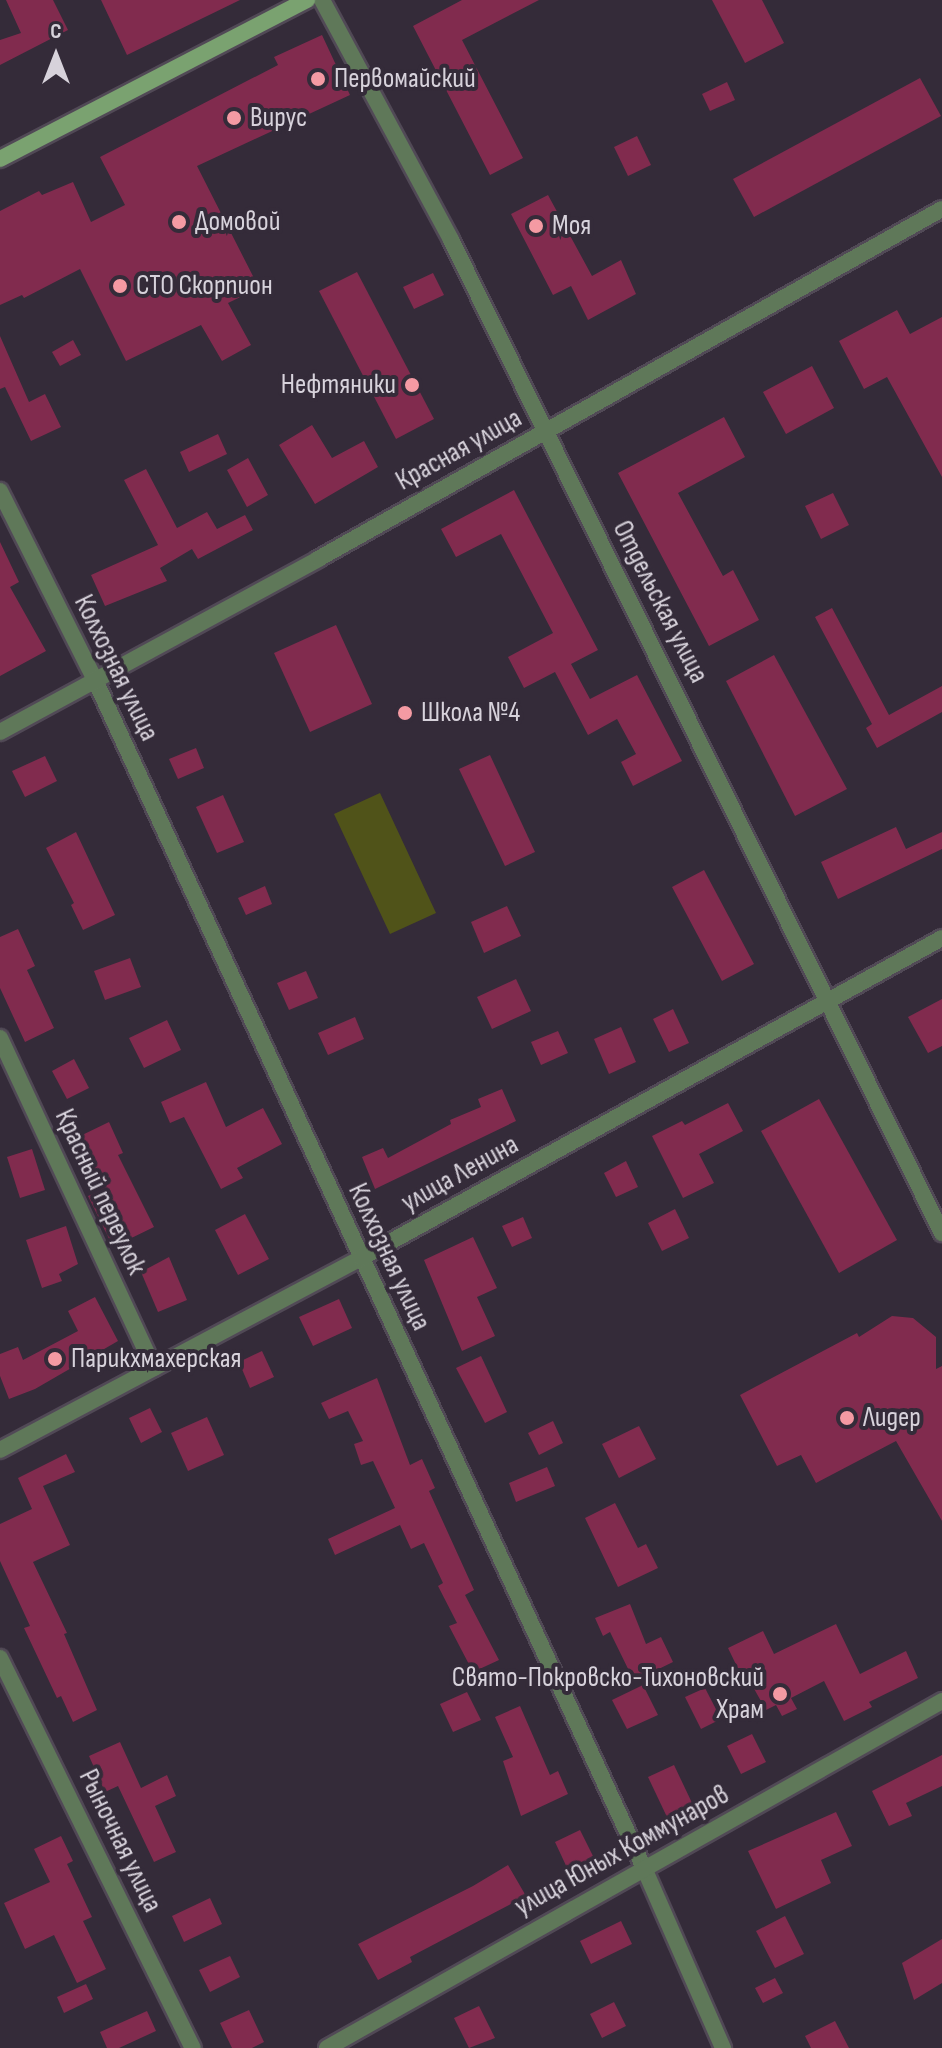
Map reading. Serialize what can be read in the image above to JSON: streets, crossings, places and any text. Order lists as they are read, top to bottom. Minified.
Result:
{"streets":{"street":["Красная улица","Отдельская улица","Колхозная улица","улица Ленина","Красный переулок","Рыночная улица","улица Юных Коммунаров"]},"crossings":[["Красная улица","Отдельская улица"],["Красная улица","Колхозная улица"],["Отдельская улица","улица Ленина"],["Колхозная улица","улица Ленина"],["Колхозная улица","улица Юных Коммунаров"],["улица Ленина","Красный переулок"]],"places":["Первомайский","Вирус","Домовой","Моя","СТО Скорпион","Нефтяники","Школа №4","Парикхмахерская","Лидер","Свято-Покровско-Тихоновский Храм"],"north":"top"}
